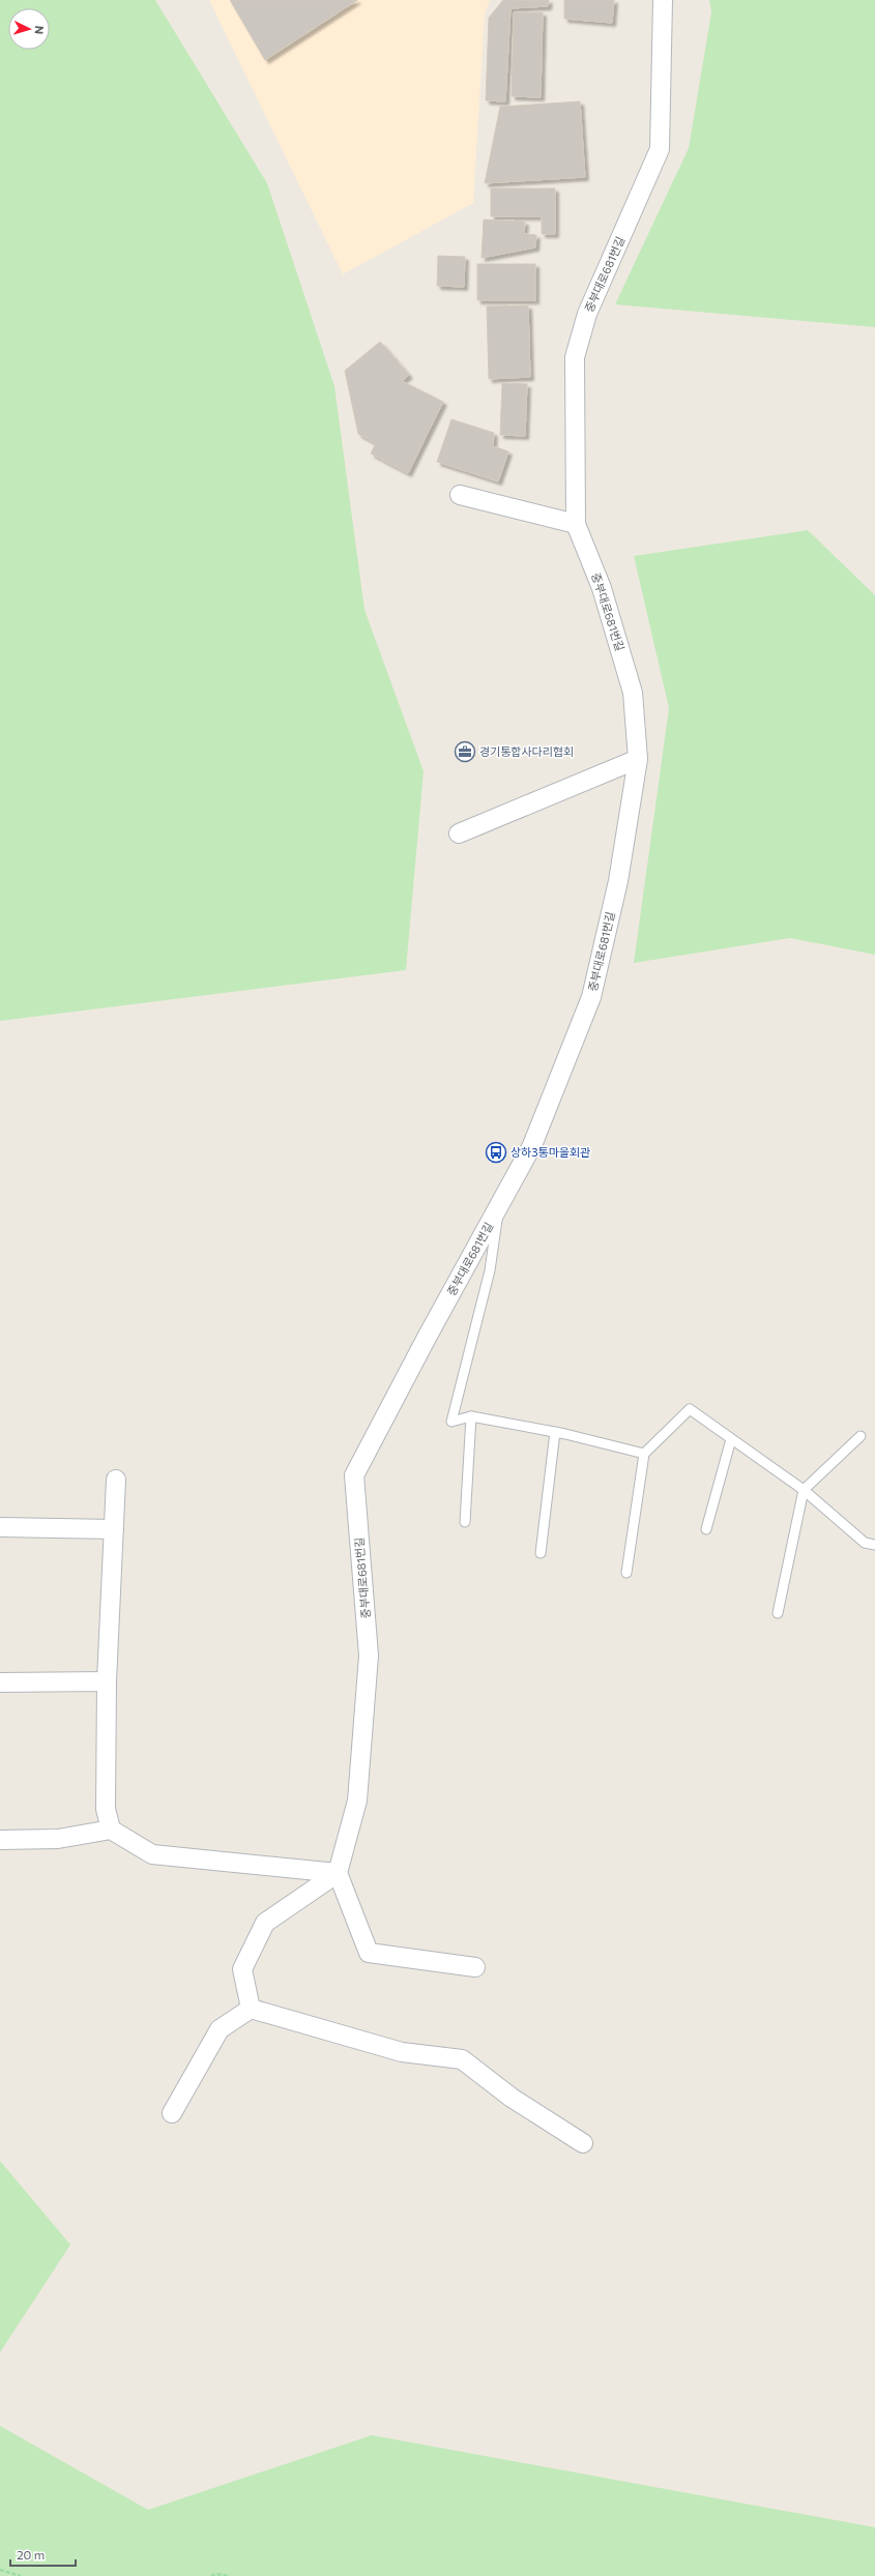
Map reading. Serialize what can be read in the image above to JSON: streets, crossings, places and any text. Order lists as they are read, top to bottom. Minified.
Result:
{"streets":{"street":["중부대로681번길"]},"places":{"office":["경기통합사다리협회"],"bus stop":["상하3통마을회관"]},"scale_bar":"20 m","north":"right"}
